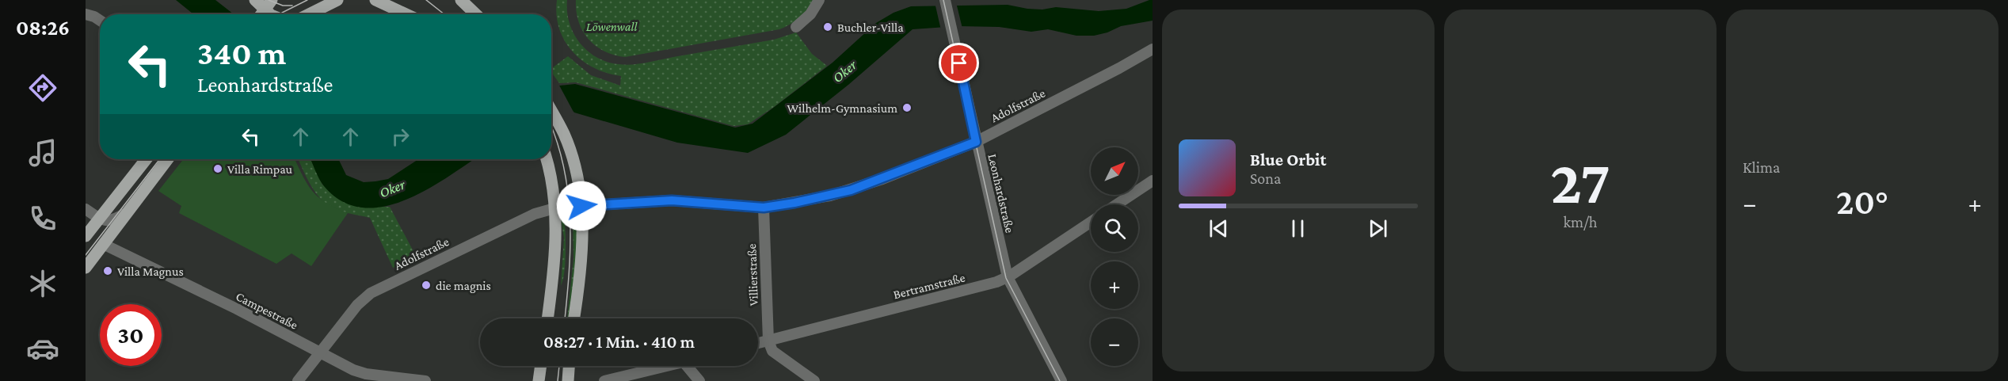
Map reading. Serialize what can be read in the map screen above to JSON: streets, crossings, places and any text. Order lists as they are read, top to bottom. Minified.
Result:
{"streets":{"street":["Adolfstraße","Leonhardstraße","Villierstraße","Bertramstraße","Campestraße"]},"crossings":[["Adolfstraße","Leonhardstraße"],["Adolfstraße","Villierstraße"],["Adolfstraße","Campestraße"],["Leonhardstraße","Bertramstraße"],["Villierstraße","Bertramstraße"]],"water":["Oker"],"parks":["Löwenwall"],"places":["Buchler-Villa","Wilhelm-Gymnasium","Villa Rimpau","Villa Magnus","die magnis"],"north":"top right","page":{"tabs":"08:26","tile":[["27","km/h"],"Klima"],"turn":["340 m","Leonhardstraße"],"song":["Blue Orbit","Sona"],"map_buttons":["+","−"],"heat":["−","20°","+"],"limit":"30","trip":"08:27 · 1 Min. · 410 m"}}
